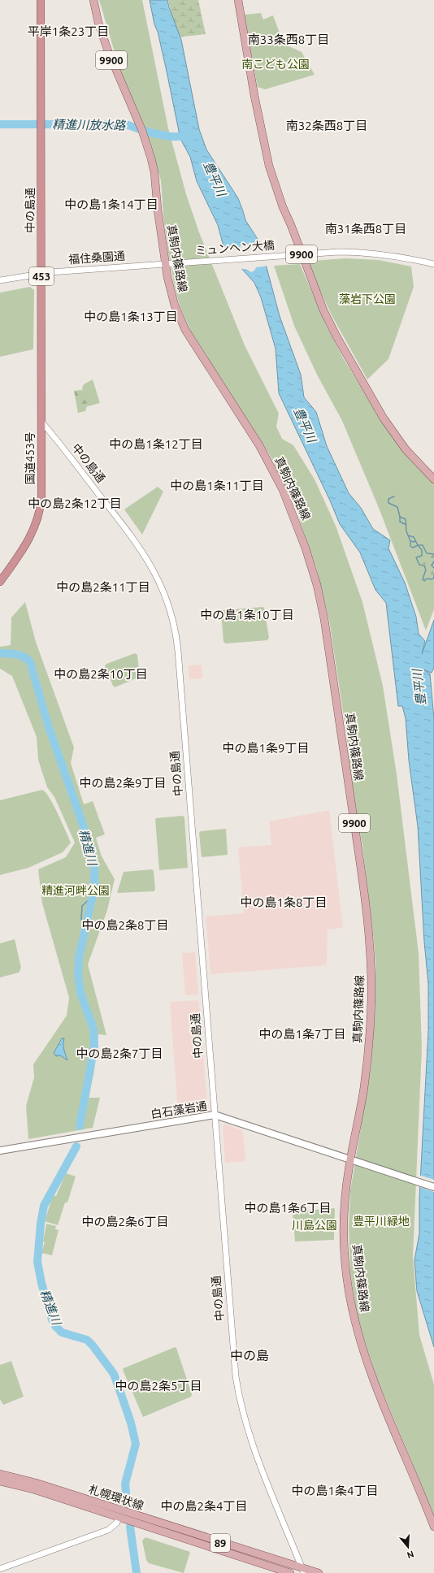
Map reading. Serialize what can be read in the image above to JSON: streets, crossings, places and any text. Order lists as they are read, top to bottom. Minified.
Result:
{"streets":{"highway":["中の島通","453","国道453号"],"main road":["9900","真駒内篠路線","白石藻岩通","札幌環状線","89"],"street":["ミュンヘン大橋","福住桑園通"]},"crossings":[["9900","ミュンヘン大橋"],["中の島通","福住桑園通"],["中の島通","国道453号"],["中の島通","白石藻岩通"],["中の島通","札幌環状線"],["ミュンヘン大橋","福住桑園通"],["福住桑園通","真駒内篠路線"],["真駒内篠路線","白石藻岩通"]],"districts":["平岸1条23丁目","南33条西8丁目","南32条西8丁目","中の島1条14丁目","南31条西8丁目","中の島1条13丁目","中の島1条12丁目","中の島1条11丁目","中の島2条12丁目","中の島2条11丁目","中の島1条10丁目","中の島2条10丁目","中の島1条9丁目","中の島2条9丁目","中の島1条8丁目","中の島2条8丁目","中の島1条7丁目","中の島2条7丁目","中の島1条6丁目","中の島2条6丁目","中の島","中の島2条5丁目","中の島1条4丁目","中の島2条4丁目"],"water":["精進川放水路","豊平川","精進川"],"parks":["南こども公園","藻岩下公園","精進河畔公園","豊平川緑地","川島公園"],"north":"bottom"}
